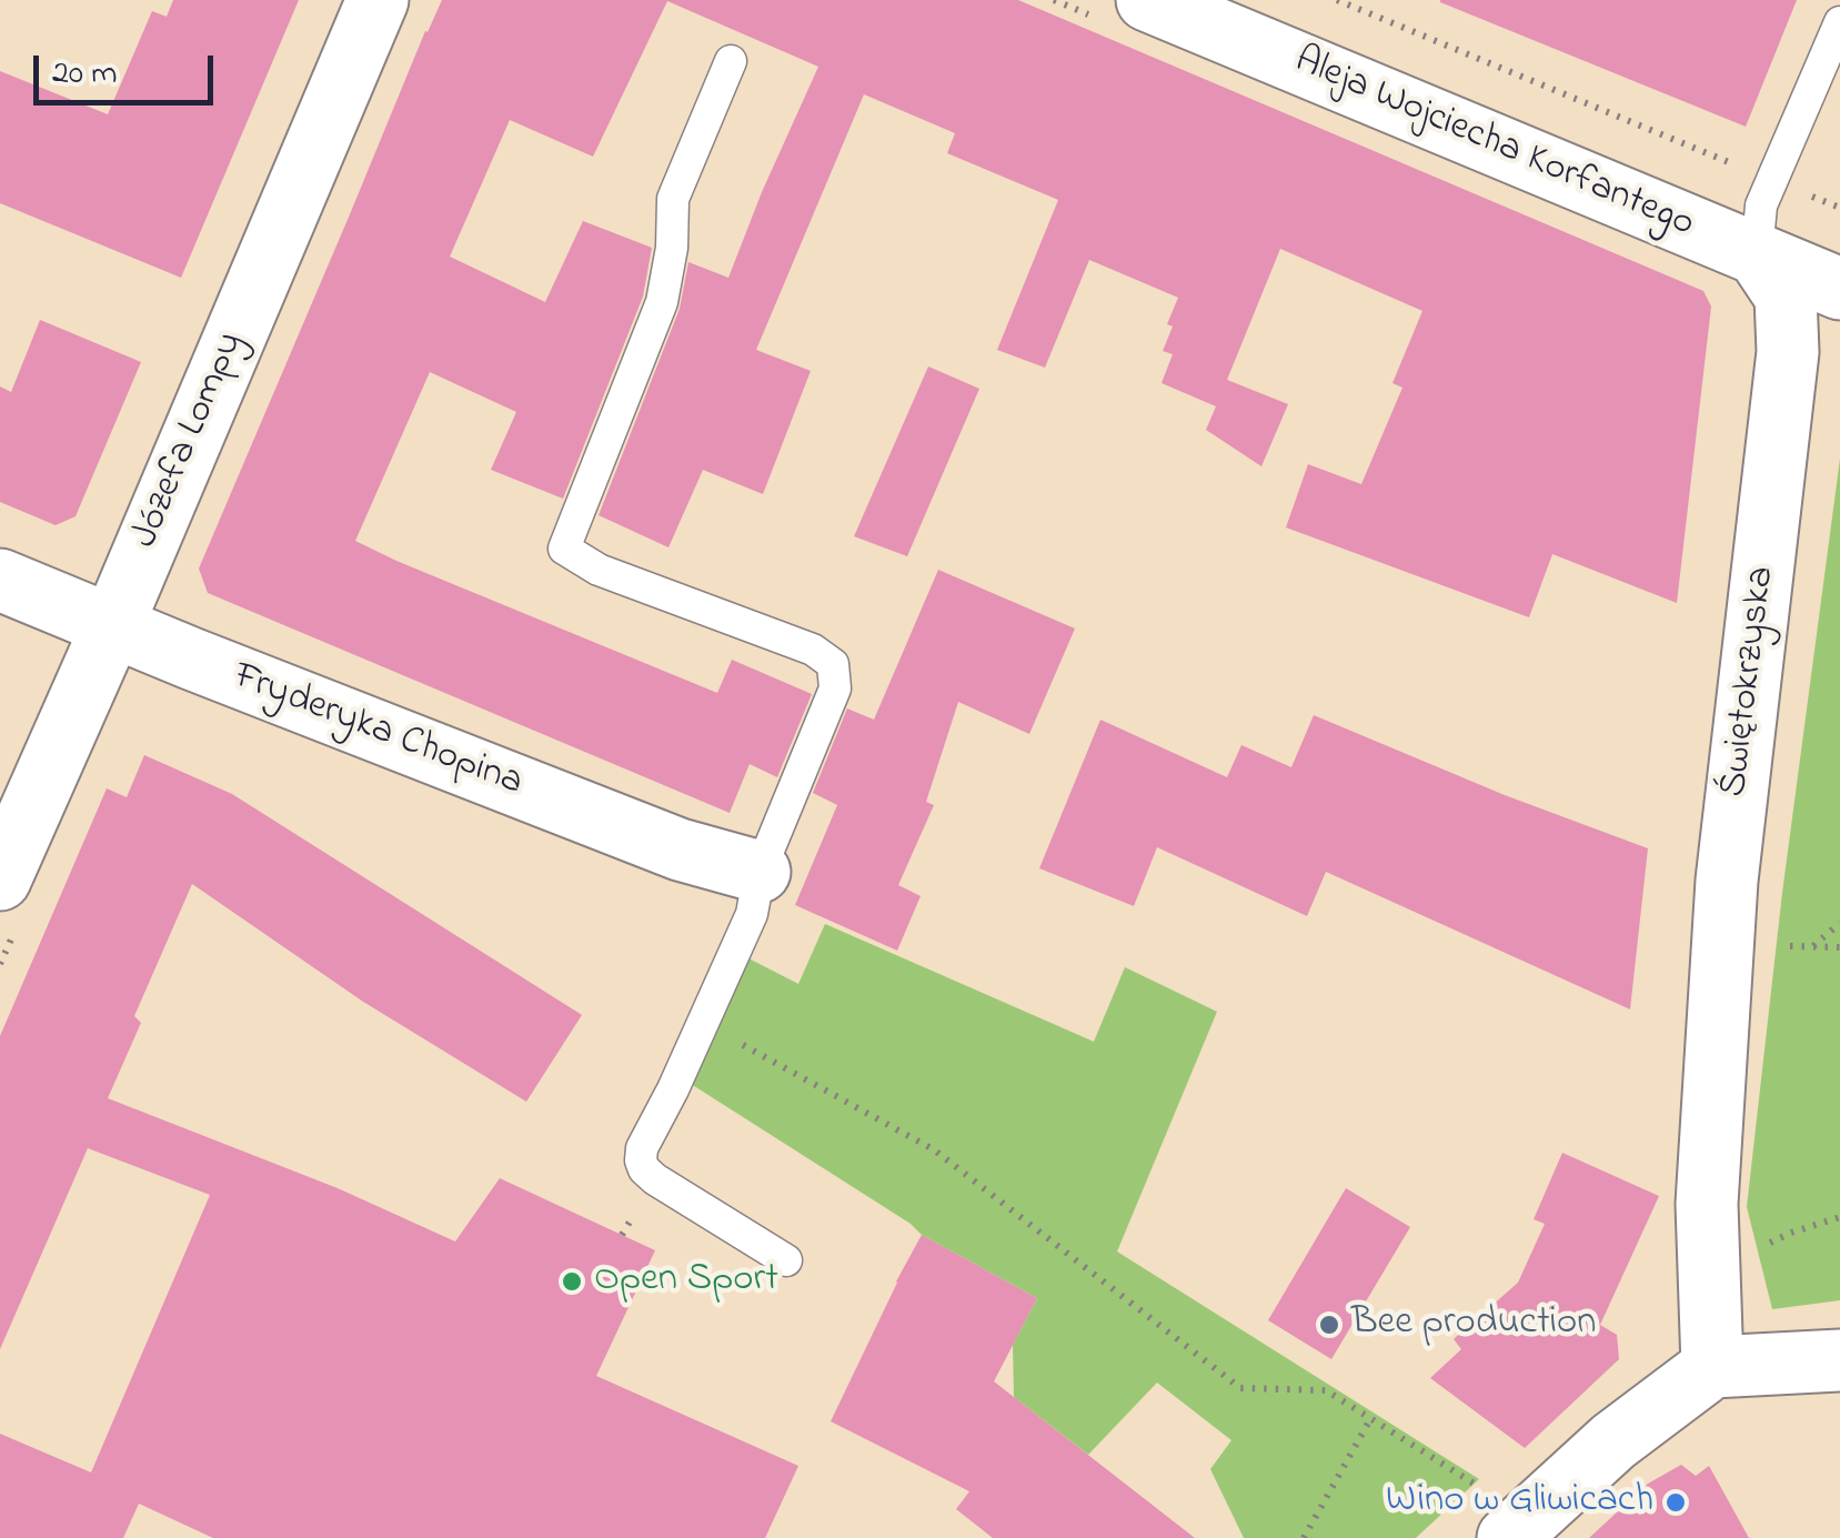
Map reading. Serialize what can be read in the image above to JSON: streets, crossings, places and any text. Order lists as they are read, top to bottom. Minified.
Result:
{"streets":{"street":["Aleja Wojciecha Korfantego","Józefa Lompy","Świętokrzyska","Fryderyka Chopina"]},"crossings":[["Aleja Wojciecha Korfantego","Świętokrzyska"],["Józefa Lompy","Fryderyka Chopina"]],"places":["Open Sport","Bee production","Wino w Gliwicach"],"scale_bar":"20 m"}
